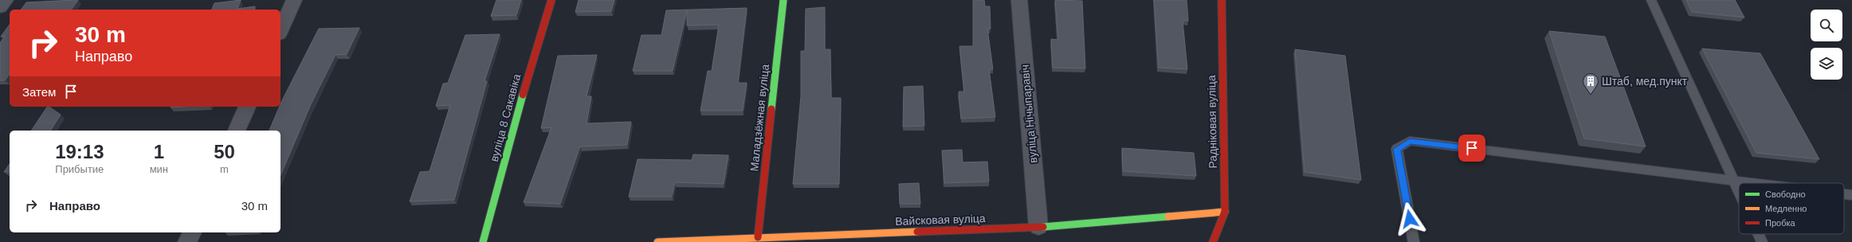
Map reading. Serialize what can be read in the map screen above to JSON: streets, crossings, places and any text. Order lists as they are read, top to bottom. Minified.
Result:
{"streets":{"street":["вуліца Нічыпаравіч","вуліца 8 Сакавіка","Маладзёжная вуліца","Радніковая вуліца","Вайсковая вуліца"]},"crossings":[["вуліца Нічыпаравіч","Вайсковая вуліца"],["Маладзёжная вуліца","Вайсковая вуліца"],["Радніковая вуліца","Вайсковая вуліца"]],"places":{"building":["Штаб, мeд.пункт"]},"legend":["Свободно","Медленно","Пробка"],"page":{"turn":["30 m","Направо"],"then":"Затем","eta":["19:13","Прибытие","1","мин","50","m"],"list":[{"name":"Направо","value":"30 m"}]}}
